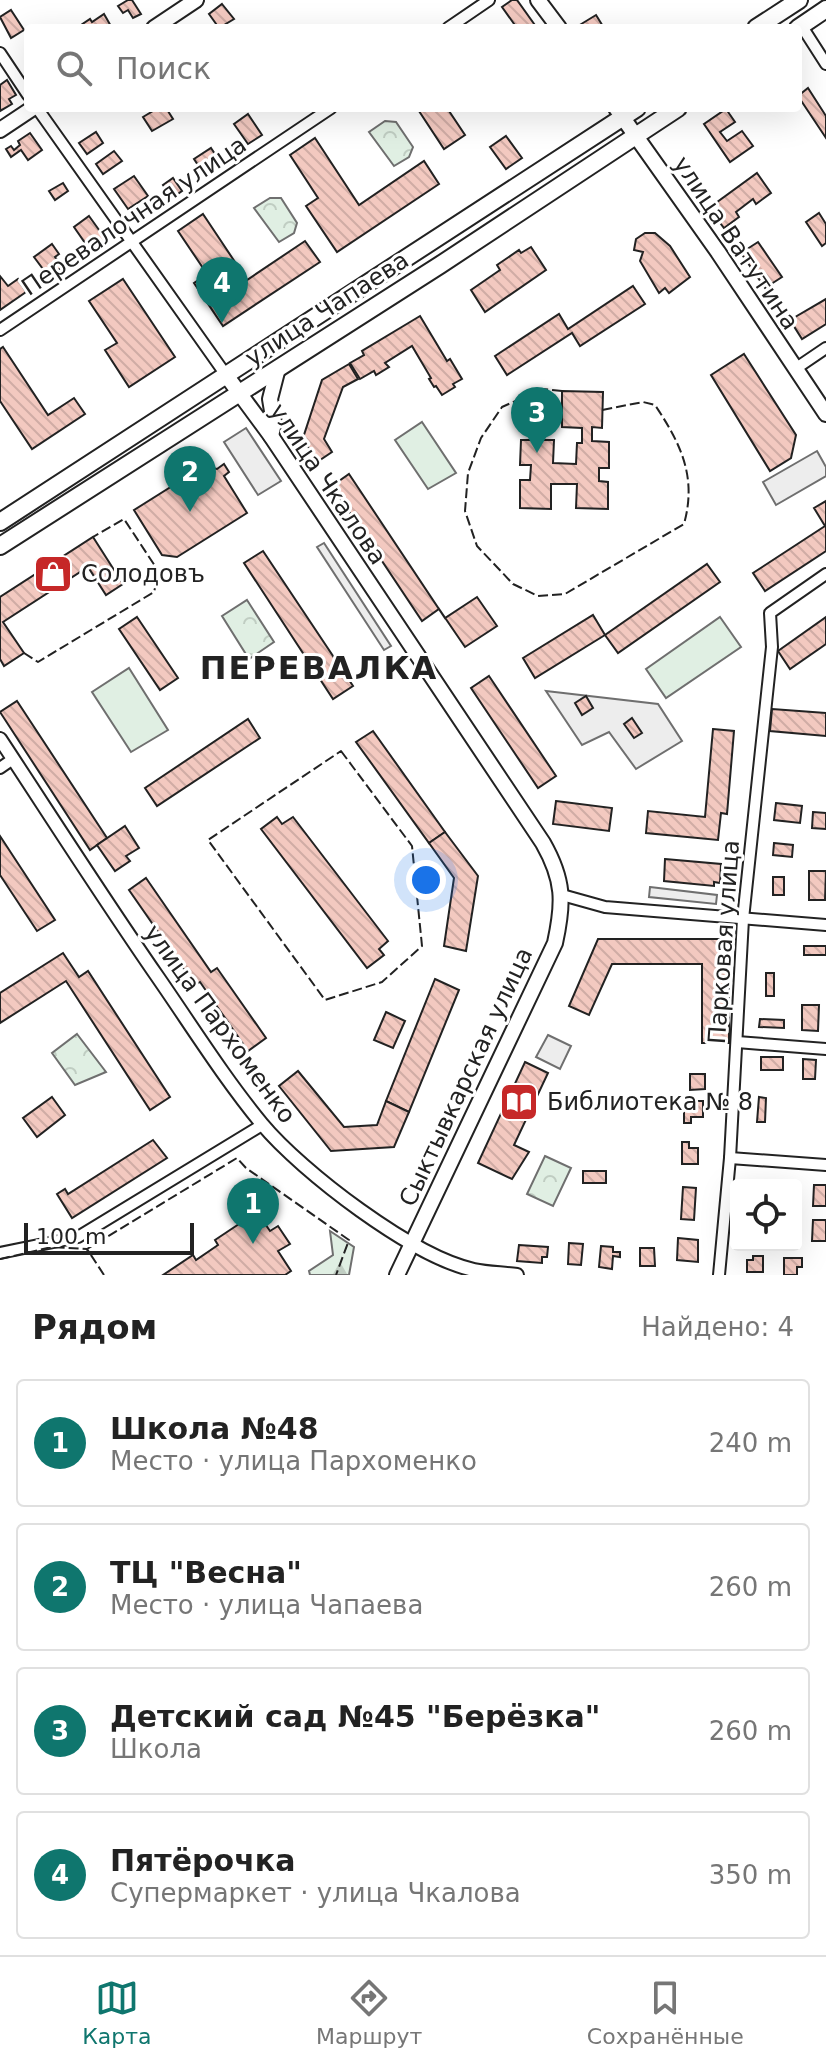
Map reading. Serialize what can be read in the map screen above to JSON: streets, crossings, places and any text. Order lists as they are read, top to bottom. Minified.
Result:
{"streets":{"main road":["улица Ватутина","улица Чапаева","улица Чкалова","Сыктывкарская улица"],"street":["Перевалочная улица","Парковая улица","улица Пархоменко"]},"crossings":[["Перевалочная улица","улица Чкалова"],["улица Ватутина","улица Чапаева"],["улица Чапаева","улица Чкалова"],["улица Чкалова","Сыктывкарская улица"],["улица Пархоменко","Сыктывкарская улица"]],"districts":["ПЕРЕВАЛКА"],"places":{"shop":["Солодовъ"],"library":["Библиотека № 8"]},"scale_bar":"100 m","page":{"search":"Поиск","pins":["4","3","2","1"],"scale":"100 m","heading":["Рядом","Найдено: 4"],"list":[{"mark":"1","name":"Школа №48","note":"Место · улица Пархоменко","value":"240 m"},{"mark":"2","name":"ТЦ \"Весна\"","note":"Место · улица Чапаева","value":"260 m"},{"mark":"3","name":"Детский сад №45 \"Берёзка\"","note":"Школа","value":"260 m"},{"mark":"4","name":"Пятёрочка","note":"Супермаркет · улица Чкалова","value":"350 m"}],"nav":["Карта","Маршрут","Сохранённые"]}}
